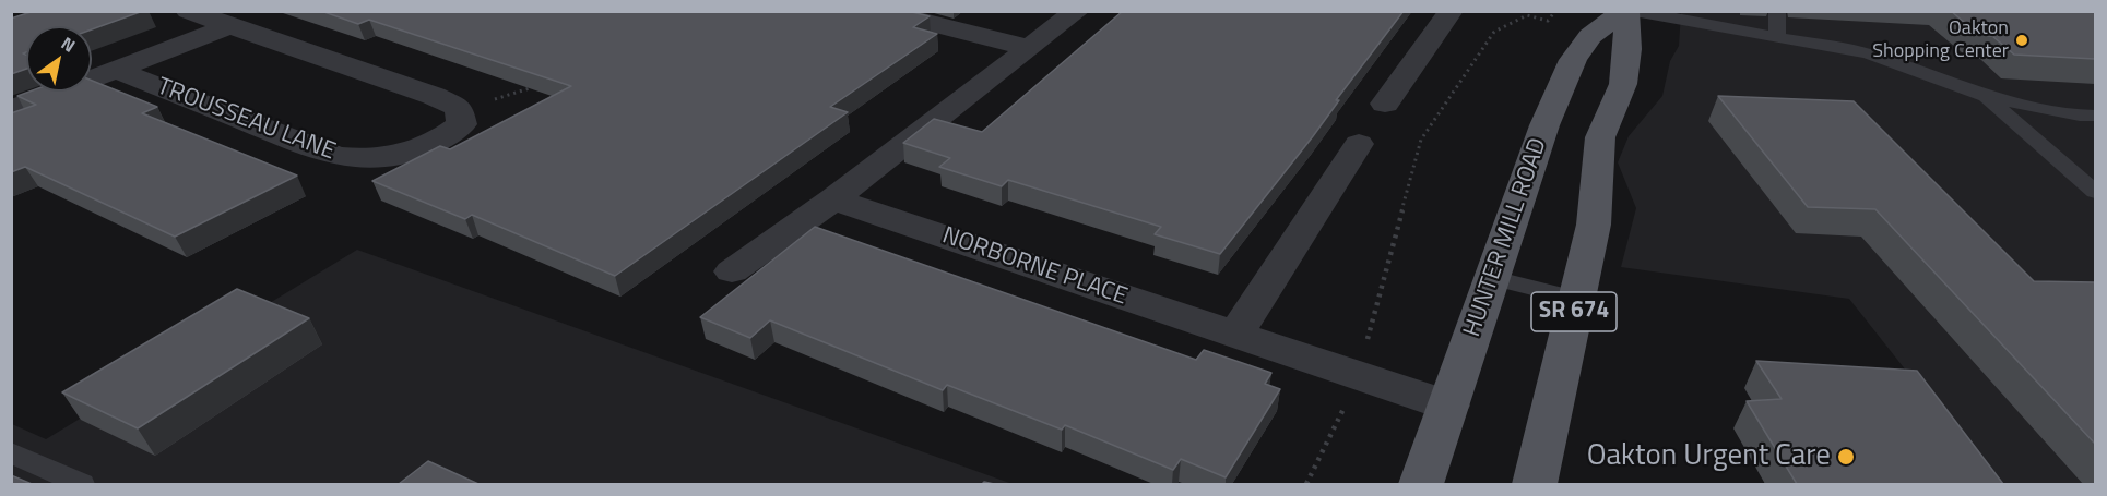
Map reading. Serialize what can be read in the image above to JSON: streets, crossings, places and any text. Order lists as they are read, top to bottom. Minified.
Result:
{"streets":{"main road":["HUNTER MILL ROAD","SR 674"],"street":["TROUSSEAU LANE","NORBORNE PLACE"]},"crossings":[["HUNTER MILL ROAD","NORBORNE PLACE"]],"places":["Oakton Shopping Center","Oakton Urgent Care"],"north":"top right"}
